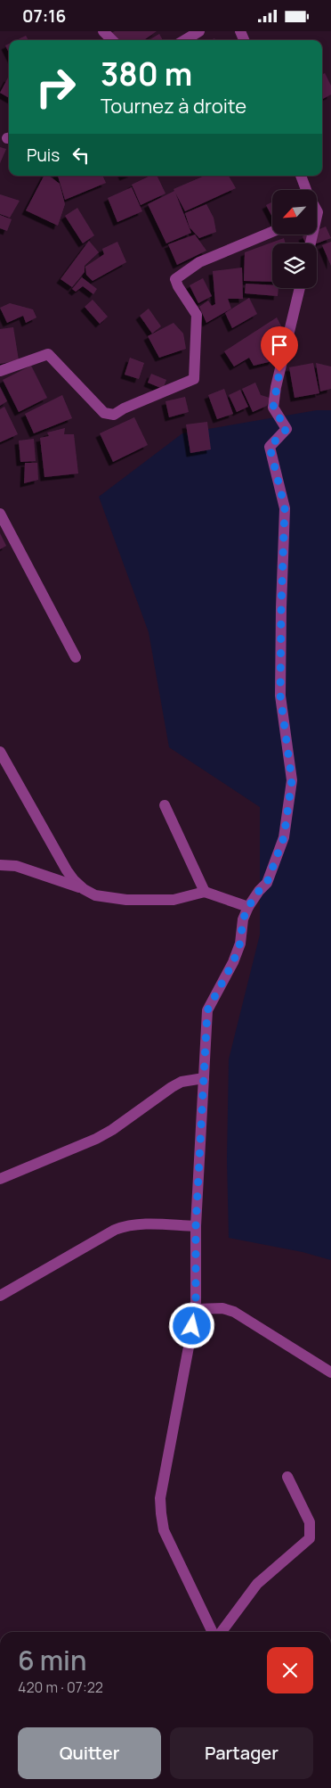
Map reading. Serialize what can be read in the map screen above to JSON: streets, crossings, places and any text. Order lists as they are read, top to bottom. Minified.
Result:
{"north":"bottom left","page":{"status":"07:16","turn":["380 m","Tournez à droite"],"then":"Puis","heading":["6 min","420 m · 07:22"],"buttons":["Quitter","Partager"]}}
